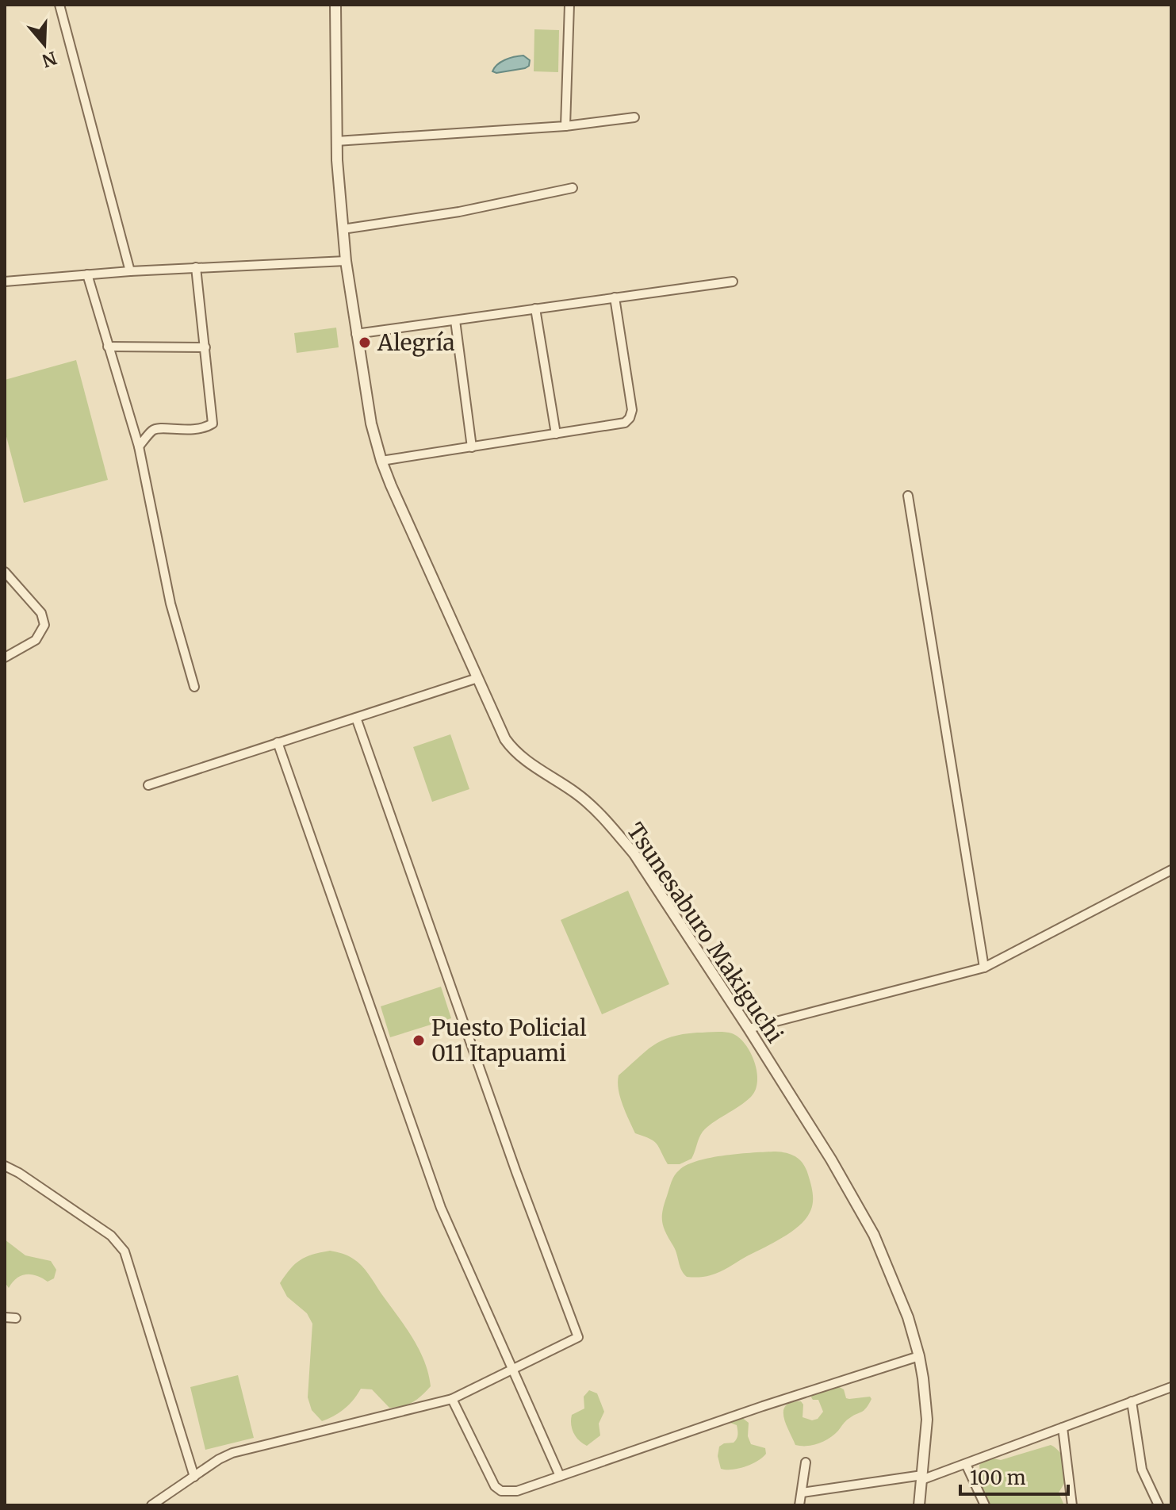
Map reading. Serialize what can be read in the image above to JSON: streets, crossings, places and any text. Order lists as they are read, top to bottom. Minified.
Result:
{"streets":{"street":["Tsunesaburo Makiguchi"]},"places":["Alegría","Puesto Policial 011 Itapuami"],"scale_bar":"100 m","north":"bottom"}
